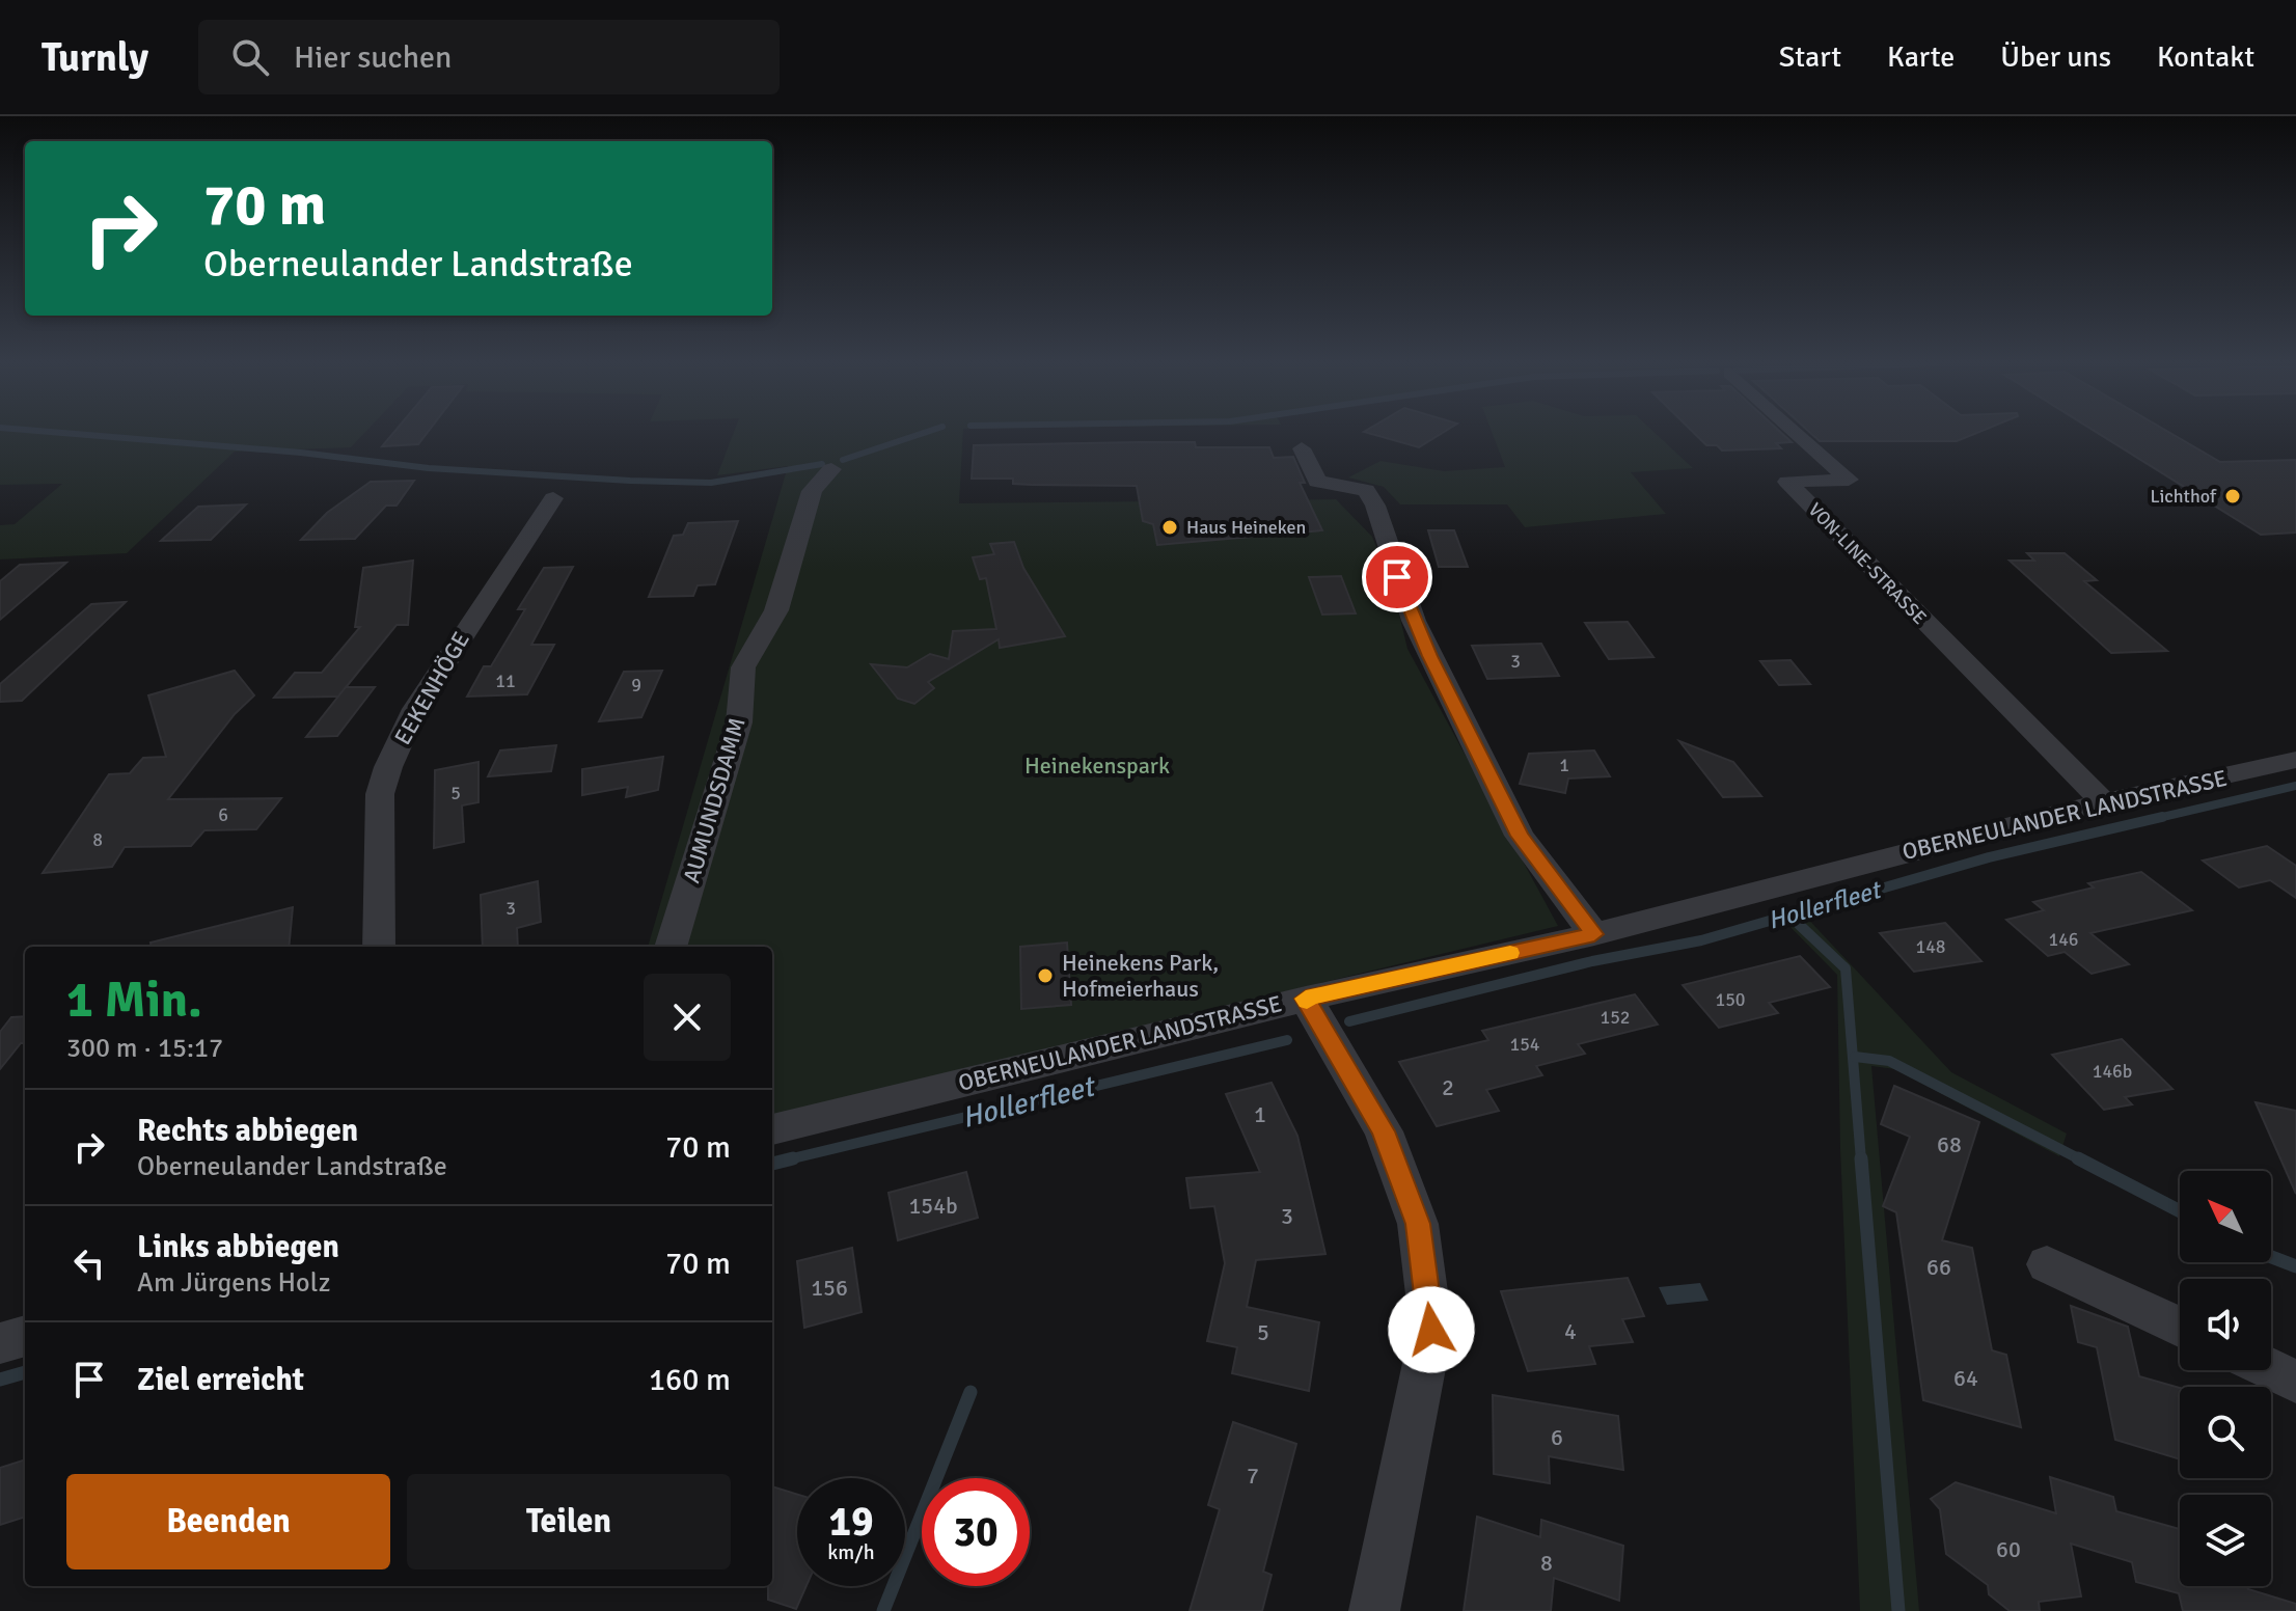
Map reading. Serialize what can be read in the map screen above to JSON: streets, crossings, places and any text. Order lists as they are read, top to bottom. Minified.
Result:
{"streets":{"street":["VON-LINE-STRASSE","EEKENHÖGE","AUMUNDSDAMM","OBERNEULANDER LANDSTRASSE"]},"crossings":[["VON-LINE-STRASSE","OBERNEULANDER LANDSTRASSE"]],"water":["Hollerfleet"],"parks":["Heinekenspark"],"places":["Lichthof","Haus Heineken","Heinekens Park, Hofmeierhaus"],"house_numbers":["3","11","9","1","5","6","8","3","146","148","150","152","154","146b","2","1","68","154b","3","66","156","4","5","64","6","7","60","8"],"north":"top left","page":{"header":"Turnly","search":"Hier suchen","nav":["Start","Karte","Über uns","Kontakt"],"turn":["70 m","Oberneulander Landstraße"],"heading":["1 Min.","300 m · 15:17"],"list":[{"name":"Rechts abbiegen","note":"Oberneulander Landstraße","value":"70 m"},{"name":"Links abbiegen","note":"Am Jürgens Holz","value":"70 m"},{"name":"Ziel erreicht","value":"160 m"}],"buttons":["Beenden","Teilen"],"speed":"19 km/h","limit":"30"}}
